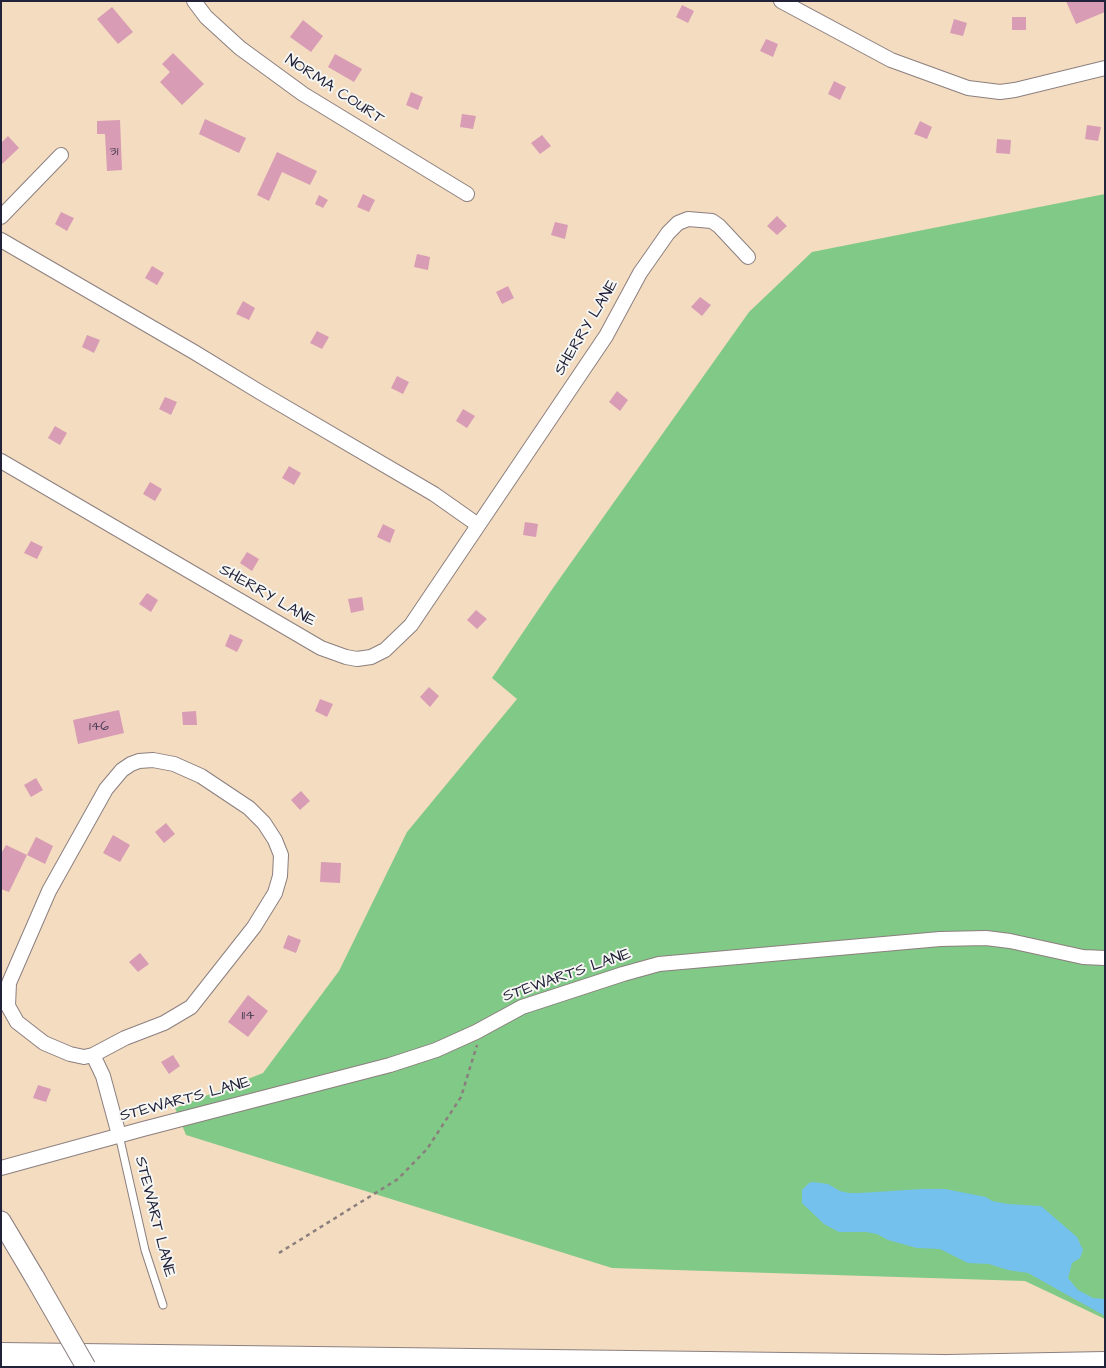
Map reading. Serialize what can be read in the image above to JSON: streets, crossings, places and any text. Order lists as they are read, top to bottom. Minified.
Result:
{"streets":{"street":["NORMA COURT","SHERRY LANE","STEWARTS LANE"],"lane":["STEWART LANE"]},"crossings":[["STEWARTS LANE","STEWART LANE"]],"house_numbers":["31","146","114"]}
